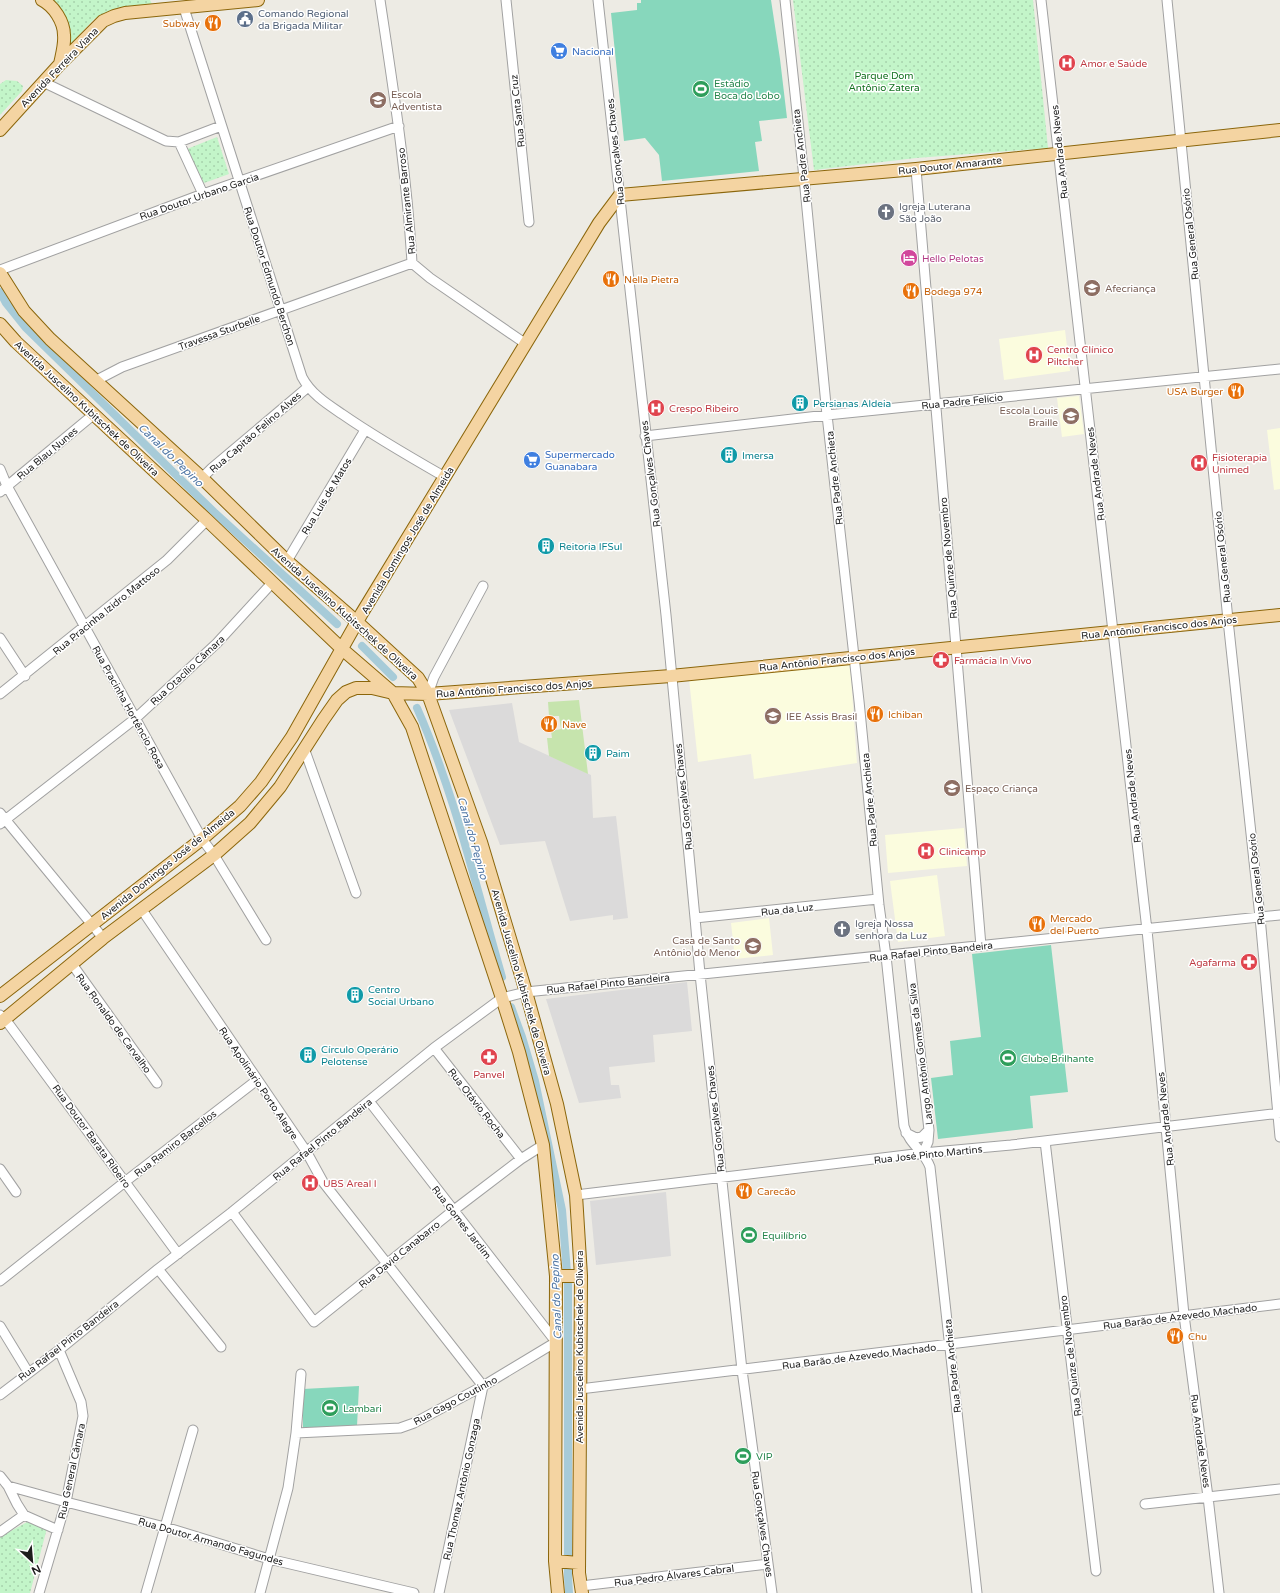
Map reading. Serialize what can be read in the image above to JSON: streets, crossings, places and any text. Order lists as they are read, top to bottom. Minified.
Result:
{"streets":{"main road":["Avenida Ferreira Viana","Rua Doutor Amarante","Avenida Juscelino Kubitschek de Oliveira","Avenida Domingos José de Almeida","Rua Antônio Francisco dos Anjos"],"street":["Rua Santa Cruz","Rua Gonçalves Chaves","Rua Andrade Neves","Rua Padre Anchieta","Rua Doutor Urbano Garcia","Rua Almirante Barroso","Rua General Osório","Rua Doutor Edmundo Berchon","Travessa Sturbelle","Rua Padre Felício","Rua Capitão Felino Alves","Rua Blau Nunes","Rua Luís de Matos","Rua Quinze de Novembro","Rua Pracinha Izidro Mattoso","Rua Otacílio Câmara","Rua Pracinha Hortêncio Rosa","Rua da Luz","Rua Rafael Pinto Bandeira","Rua Ronaldo de Carvalho","Largo Antônio Gomes da Silva","Rua Apolinário Porto Alegre","Rua Otávio Rocha","Rua Doutor Barata Ribeiro","Rua Ramiro Barcellos","Rua José Pinto Martins","Rua Gomes Jardim","Rua David Canabarro","Rua Barão de Azevedo Machado","Rua Gago Coutinho","Rua General Câmara","Rua Thomaz Antônio Gonzaga","Rua Doutor Armando Fagundes","Rua Pedro Álvares Cabral"]},"crossings":[["Avenida Ferreira Viana","Rua Doutor Edmundo Berchon"],["Rua Gonçalves Chaves","Rua Doutor Amarante"],["Rua Gonçalves Chaves","Rua Padre Felício"],["Rua Gonçalves Chaves","Avenida Domingos José de Almeida"],["Rua Gonçalves Chaves","Rua Antônio Francisco dos Anjos"],["Rua Gonçalves Chaves","Rua da Luz"],["Rua Gonçalves Chaves","Rua Rafael Pinto Bandeira"],["Rua Gonçalves Chaves","Rua José Pinto Martins"],["Rua Gonçalves Chaves","Rua Barão de Azevedo Machado"],["Rua Gonçalves Chaves","Rua Pedro Álvares Cabral"],["Rua Andrade Neves","Rua Doutor Amarante"],["Rua Andrade Neves","Rua Padre Felício"],["Rua Andrade Neves","Rua Antônio Francisco dos Anjos"],["Rua Andrade Neves","Rua Rafael Pinto Bandeira"],["Rua Andrade Neves","Rua José Pinto Martins"],["Rua Andrade Neves","Rua Barão de Azevedo Machado"],["Rua Padre Anchieta","Rua Doutor Amarante"],["Rua Padre Anchieta","Rua Padre Felício"],["Rua Padre Anchieta","Rua Antônio Francisco dos Anjos"],["Rua Padre Anchieta","Rua da Luz"],["Rua Padre Anchieta","Rua Rafael Pinto Bandeira"],["Rua Padre Anchieta","Largo Antônio Gomes da Silva"],["Rua Padre Anchieta","Rua José Pinto Martins"],["Rua Padre Anchieta","Rua Barão de Azevedo Machado"],["Rua Doutor Amarante","Rua General Osório"],["Rua Doutor Amarante","Avenida Domingos José de Almeida"],["Rua Doutor Amarante","Rua Quinze de Novembro"],["Rua Doutor Urbano Garcia","Rua Almirante Barroso"],["Rua Doutor Urbano Garcia","Rua Doutor Edmundo Berchon"],["Rua Almirante Barroso","Travessa Sturbelle"],["Rua Almirante Barroso","Avenida Domingos José de Almeida"],["Rua General Osório","Rua Padre Felício"],["Rua General Osório","Rua Antônio Francisco dos Anjos"],["Rua General Osório","Rua Rafael Pinto Bandeira"],["Rua General Osório","Rua José Pinto Martins"],["Rua Doutor Edmundo Berchon","Travessa Sturbelle"],["Rua Doutor Edmundo Berchon","Rua Capitão Felino Alves"],["Rua Doutor Edmundo Berchon","Rua Luís de Matos"],["Rua Doutor Edmundo Berchon","Avenida Domingos José de Almeida"],["Travessa Sturbelle","Avenida Juscelino Kubitschek de Oliveira"],["Rua Padre Felício","Rua Quinze de Novembro"],["Avenida Juscelino Kubitschek de Oliveira","Rua Capitão Felino Alves"],["Avenida Juscelino Kubitschek de Oliveira","Rua Blau Nunes"],["Avenida Juscelino Kubitschek de Oliveira","Rua Luís de Matos"],["Avenida Juscelino Kubitschek de Oliveira","Avenida Domingos José de Almeida"],["Avenida Juscelino Kubitschek de Oliveira","Rua Pracinha Izidro Mattoso"],["Avenida Juscelino Kubitschek de Oliveira","Rua Antônio Francisco dos Anjos"],["Avenida Juscelino Kubitschek de Oliveira","Rua Otacílio Câmara"],["Avenida Juscelino Kubitschek de Oliveira","Rua Rafael Pinto Bandeira"],["Avenida Juscelino Kubitschek de Oliveira","Rua José Pinto Martins"],["Avenida Juscelino Kubitschek de Oliveira","Rua Gomes Jardim"],["Avenida Juscelino Kubitschek de Oliveira","Rua David Canabarro"],["Avenida Juscelino Kubitschek de Oliveira","Rua Barão de Azevedo Machado"],["Avenida Juscelino Kubitschek de Oliveira","Rua Gago Coutinho"],["Avenida Juscelino Kubitschek de Oliveira","Rua Pedro Álvares Cabral"],["Rua Blau Nunes","Rua Pracinha Hortêncio Rosa"],["Avenida Domingos José de Almeida","Rua Antônio Francisco dos Anjos"],["Avenida Domingos José de Almeida","Rua Pracinha Hortêncio Rosa"],["Avenida Domingos José de Almeida","Rua Ronaldo de Carvalho"],["Avenida Domingos José de Almeida","Rua Apolinário Porto Alegre"],["Avenida Domingos José de Almeida","Rua Doutor Barata Ribeiro"],["Rua Quinze de Novembro","Rua Antônio Francisco dos Anjos"],["Rua Quinze de Novembro","Rua Rafael Pinto Bandeira"],["Rua Quinze de Novembro","Rua José Pinto Martins"],["Rua Quinze de Novembro","Rua Barão de Azevedo Machado"],["Rua Pracinha Izidro Mattoso","Rua Pracinha Hortêncio Rosa"],["Rua Otacílio Câmara","Rua Pracinha Hortêncio Rosa"],["Rua Rafael Pinto Bandeira","Largo Antônio Gomes da Silva"],["Rua Rafael Pinto Bandeira","Rua Apolinário Porto Alegre"],["Rua Rafael Pinto Bandeira","Rua Otávio Rocha"],["Rua Rafael Pinto Bandeira","Rua Doutor Barata Ribeiro"],["Rua Rafael Pinto Bandeira","Rua Gomes Jardim"],["Rua Rafael Pinto Bandeira","Rua David Canabarro"],["Rua Rafael Pinto Bandeira","Rua General Câmara"],["Largo Antônio Gomes da Silva","Rua José Pinto Martins"],["Rua Apolinário Porto Alegre","Rua Ramiro Barcellos"],["Rua Apolinário Porto Alegre","Rua David Canabarro"],["Rua Apolinário Porto Alegre","Rua Gago Coutinho"],["Rua Apolinário Porto Alegre","Rua Thomaz Antônio Gonzaga"],["Rua Otávio Rocha","Rua David Canabarro"],["Rua Doutor Barata Ribeiro","Rua Ramiro Barcellos"],["Rua Gomes Jardim","Rua David Canabarro"],["Rua Gomes Jardim","Rua Gago Coutinho"],["Rua Gago Coutinho","Rua Thomaz Antônio Gonzaga"],["Rua General Câmara","Rua Doutor Armando Fagundes"]],"water":["Canal do Pepino"],"parks":["Parque Dom Antônio Zatera"],"places":{"public building":["Comando Regional da Brigada Militar"],"restaurant":["Subway","Nella Pietra","Bodega 974","USA Burger","Ichiban","Nave","Mercado del Puerto","Carecão","Chu"],"supermarket":["Nacional","Supermercado Guanabara"],"hospital":["Amor e Saúde","Centro Clínico Piltcher","Crespo Ribeiro","Fisioterapia Unimed","Clinicamp","UBS Areal I"],"sports":["Estádio Boca do Lobo","Clube Brilhante","Equilíbrio","Lambari","VIP"],"school or university":["Escola Adventista","Afecriança","Escola Louis Braille","IEE Assis Brasil","Espaço Criança","Casa de Santo Antônio do Menor"],"church":["Igreja Luterana São João","Igreja Nossa senhora da Luz"],"hotel":["Hello Pelotas"],"building":["Persianas Aldeia","Imersa","Reitoria IFSul","Paim","Centro Social Urbano","Círculo Operário Pelotense"],"pharmacy":["Farmácia In Vivo","Agafarma","Panvel"]},"north":"bottom right"}
